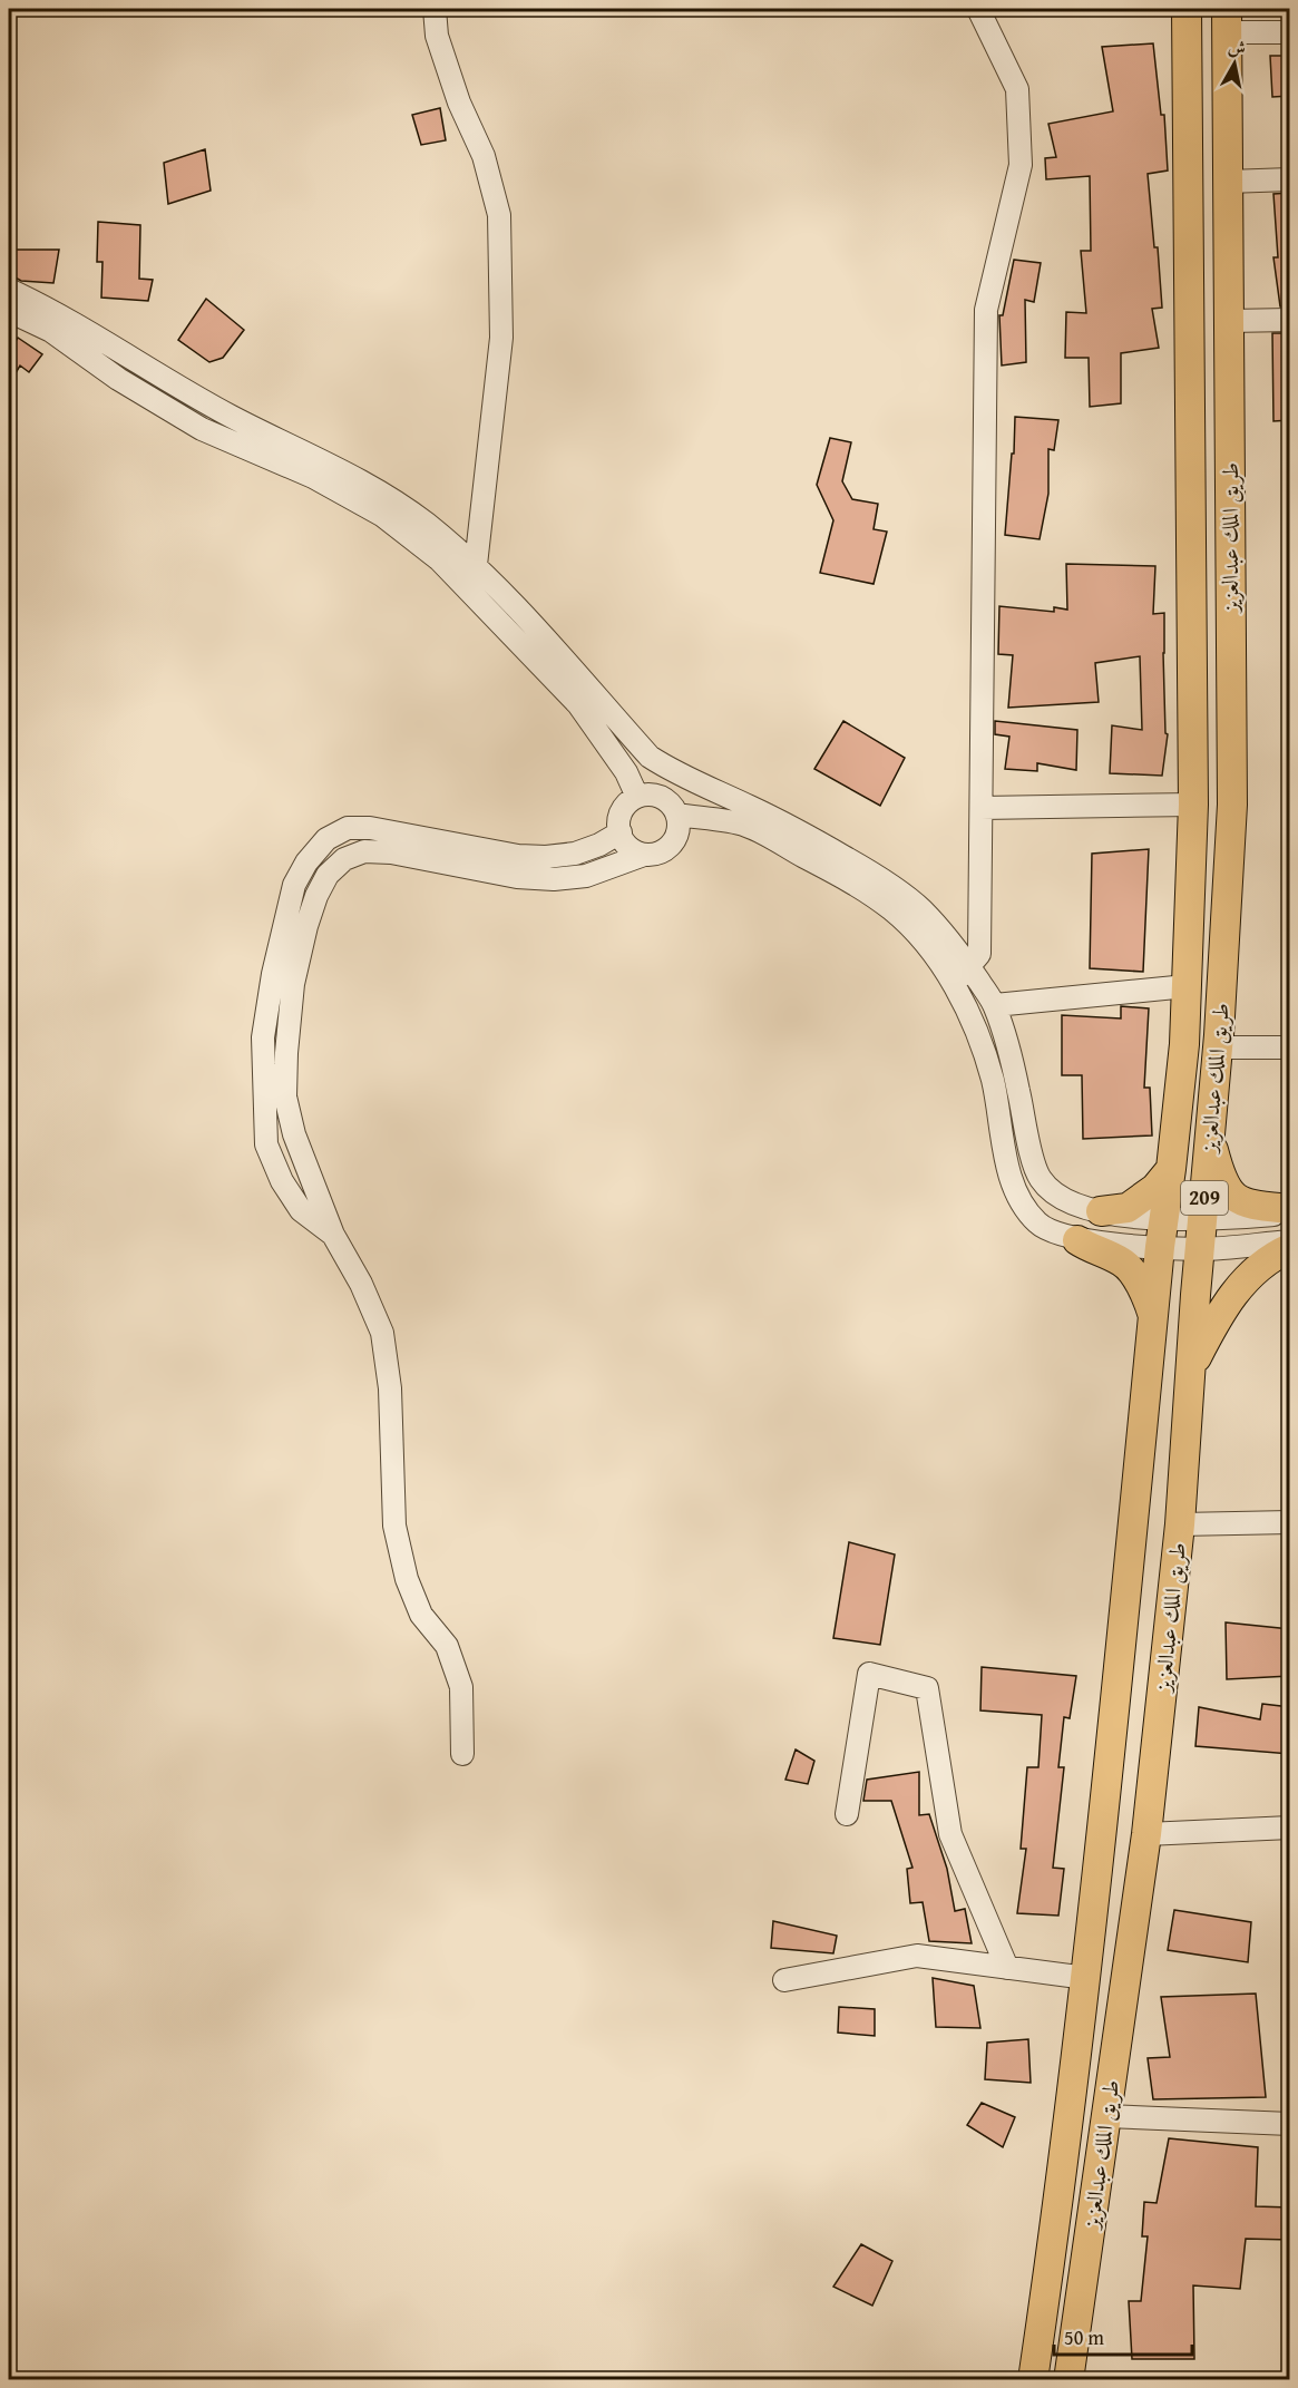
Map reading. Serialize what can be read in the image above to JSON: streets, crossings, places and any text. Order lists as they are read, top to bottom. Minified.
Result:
{"streets":{"main road":["طريق الملك عبدالعزيز","209"]},"scale_bar":"50 m","north":"top"}
